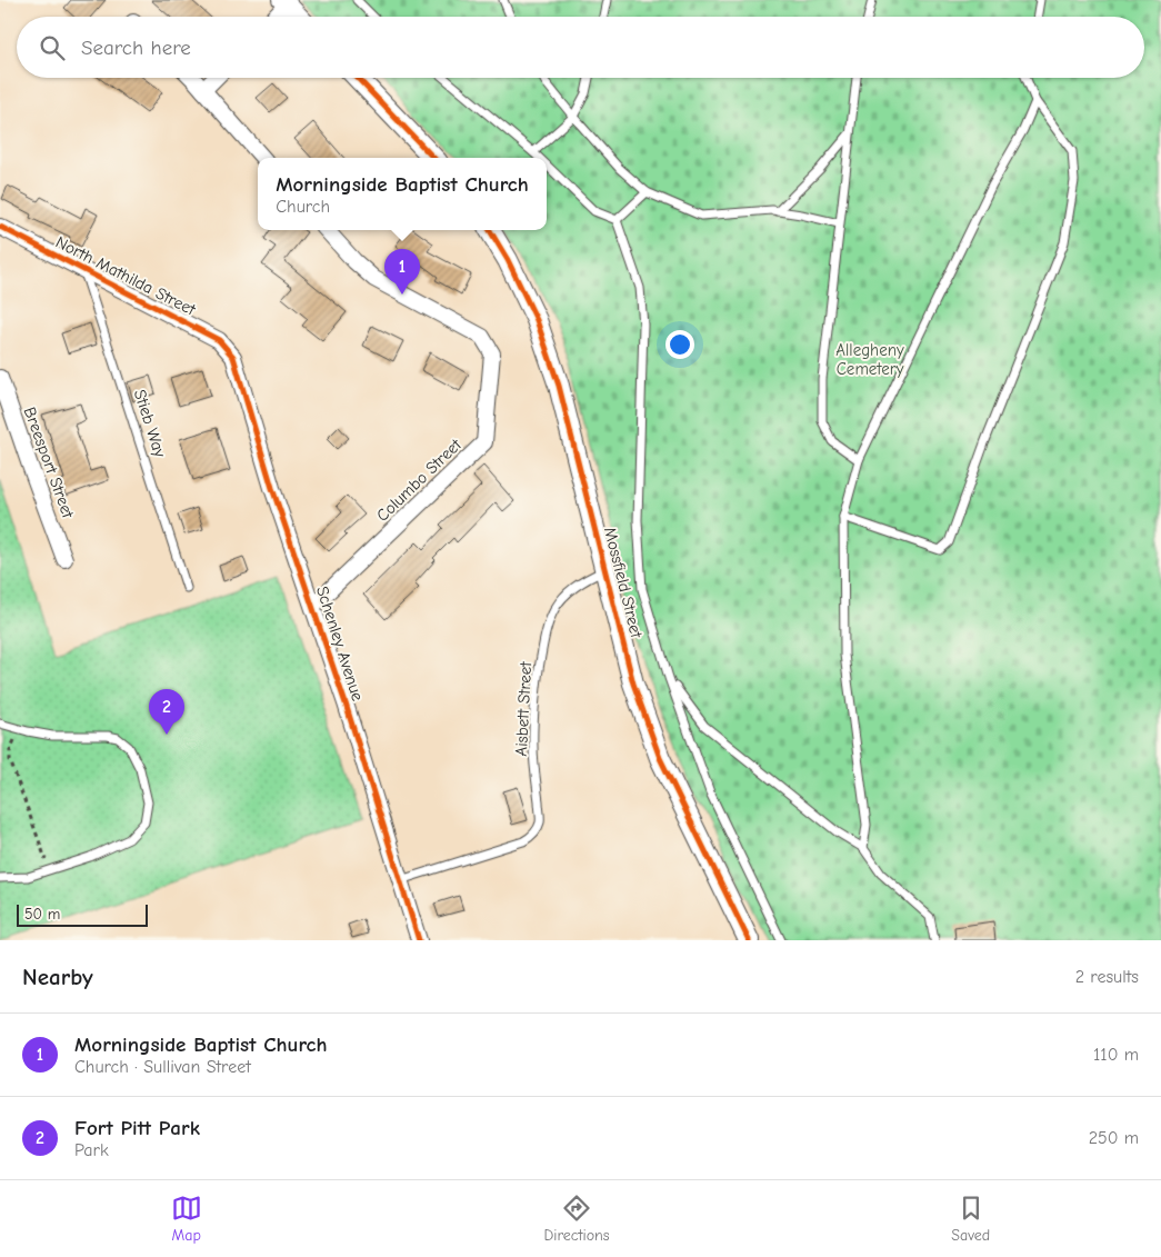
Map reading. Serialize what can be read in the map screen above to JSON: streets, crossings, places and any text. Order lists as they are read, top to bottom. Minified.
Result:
{"streets":{"street":["North Mathilda Street","Breesport Street","Columbo Street","Mossfield Street","Schenley Avenue"],"lane":["Stieb Way","Aisbett Street"]},"crossings":[["North Mathilda Street","Stieb Way"],["North Mathilda Street","Schenley Avenue"],["Columbo Street","Schenley Avenue"],["Mossfield Street","Aisbett Street"],["Schenley Avenue","Aisbett Street"]],"parks":["Allegheny Cemetery"],"scale_bar":"50 m","page":{"search":"Search here","popup":["Morningside Baptist Church","Church"],"pins":["1","2"],"scale":"50 m","heading":["Nearby","2 results"],"list":[{"mark":"1","name":"Morningside Baptist Church","note":"Church · Sullivan Street","value":"110 m"},{"mark":"2","name":"Fort Pitt Park","note":"Park","value":"250 m"}],"nav":["Map","Directions","Saved"]}}
